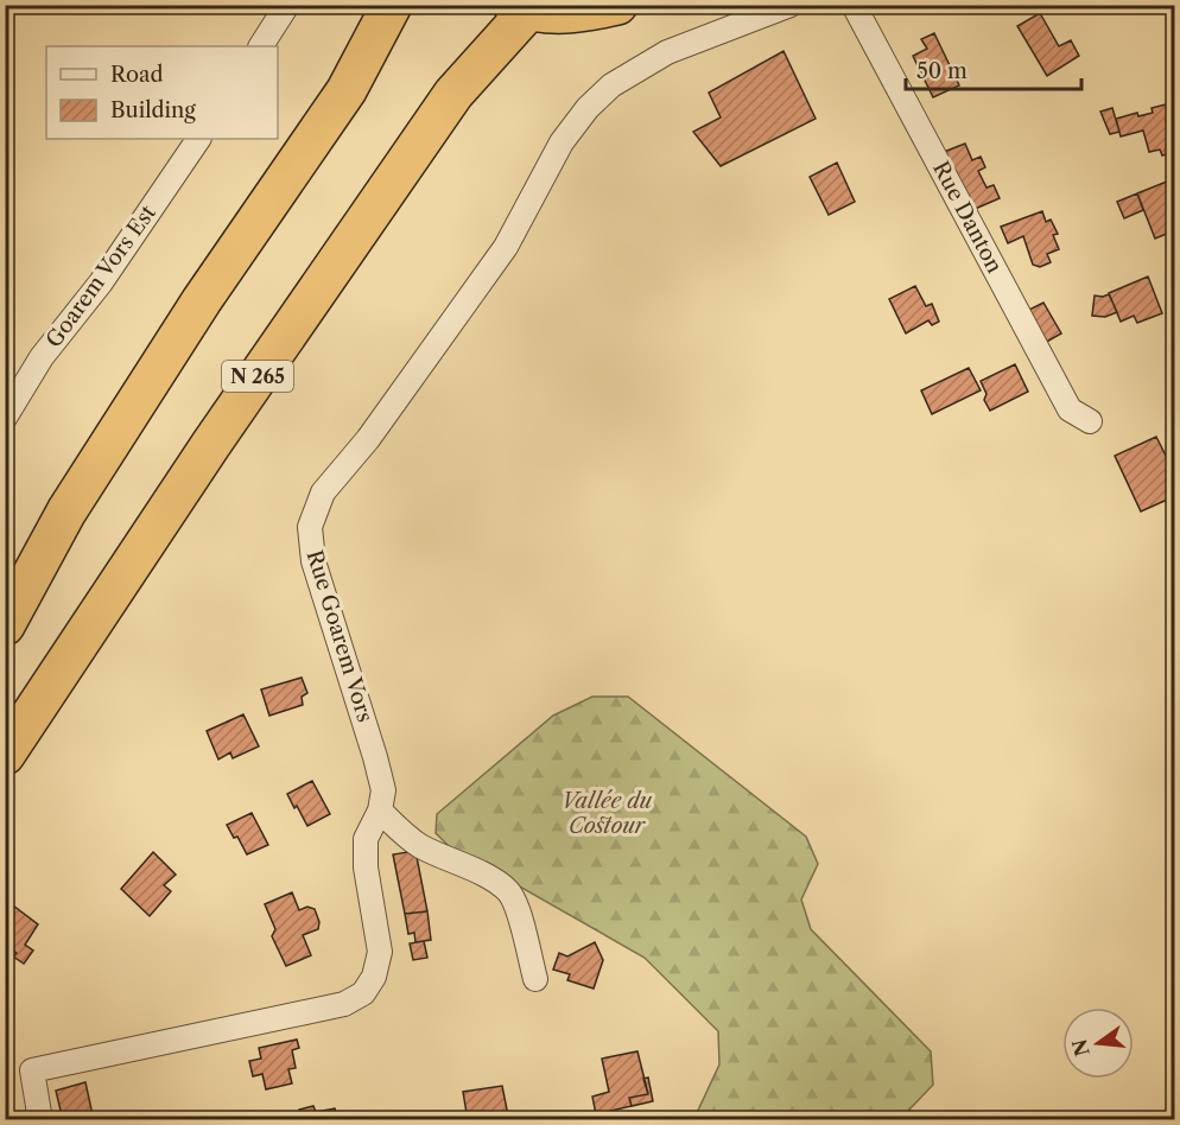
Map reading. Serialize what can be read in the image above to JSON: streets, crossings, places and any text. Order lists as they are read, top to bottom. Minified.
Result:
{"streets":{"highway":["N 265"],"street":["Rue Danton","Goarem Vors Est","Rue Goarem Vors"]},"parks":["Vallée du Costour"],"legend":["Road","Building"],"scale_bar":"50 m","north":"left"}
